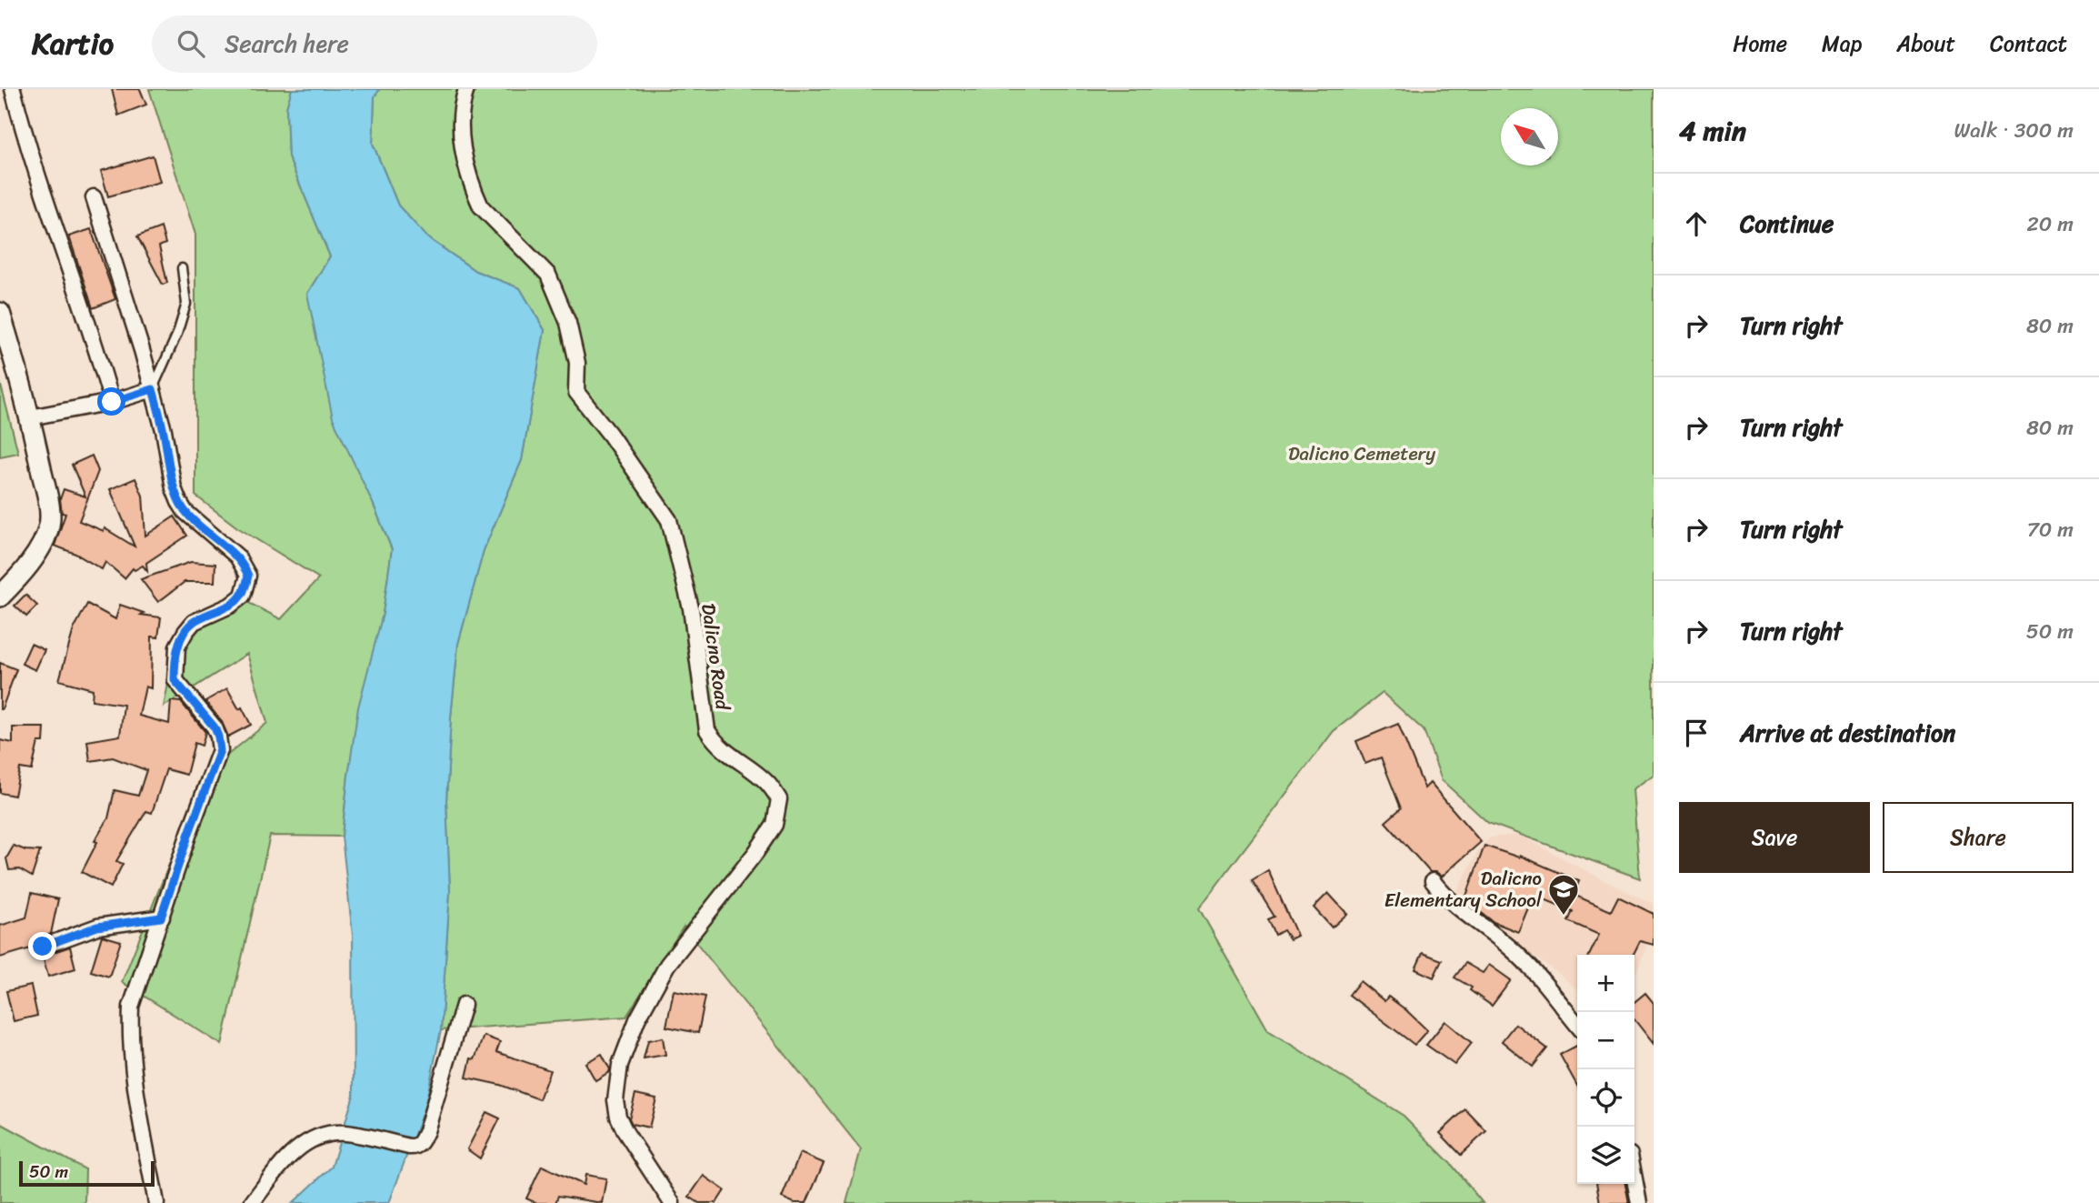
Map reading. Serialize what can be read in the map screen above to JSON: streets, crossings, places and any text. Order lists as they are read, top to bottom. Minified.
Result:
{"streets":{"street":["Dalicno Road"]},"parks":["Dalicno Cemetery"],"places":{"school or university":["Dalicno Elementary School"]},"scale_bar":"50 m","north":"top left","page":{"header":"Kartio","search":"Search here","nav":["Home","Map","About","Contact"],"heading":["4 min","Walk · 300 m"],"list":[["Continue","20 m"],["Turn right","80 m"],["Turn right","80 m"],["Turn right","70 m"],["Turn right","50 m"],"Arrive at destination"],"buttons":["Save","Share"],"map_buttons":["+","−"],"scale":"50 m"}}
